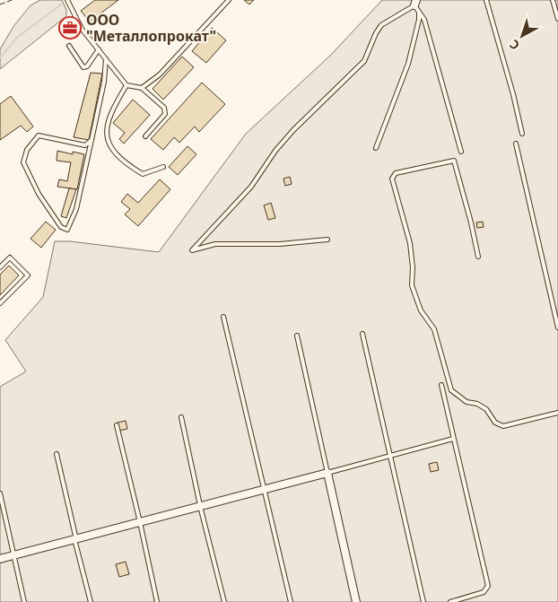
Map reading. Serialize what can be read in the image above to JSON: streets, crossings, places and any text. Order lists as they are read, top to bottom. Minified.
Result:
{"places":{"office":["ООО \"Металлопрокат\""]},"north":"bottom left"}
